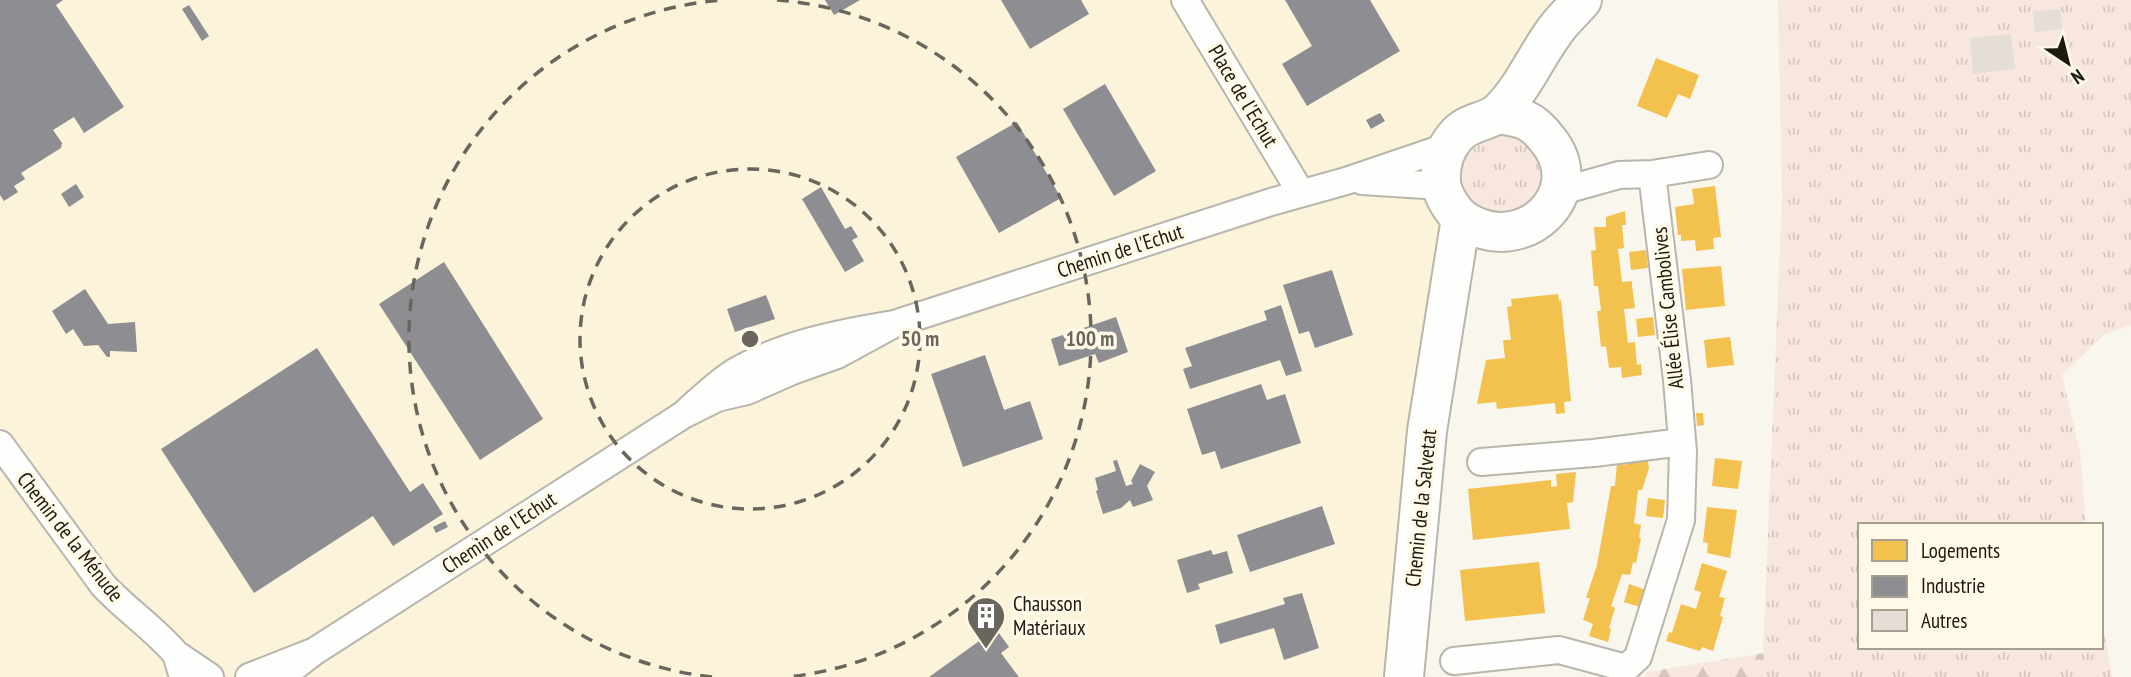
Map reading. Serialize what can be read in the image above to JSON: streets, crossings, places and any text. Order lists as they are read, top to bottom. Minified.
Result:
{"streets":{"main road":["Chemin de la Salvetat"],"street":["Place de l'Echut","Chemin de l'Echut","Allée Élise Cambolives","Chemin de la Ménude"]},"crossings":[["Place de l'Echut","Chemin de l'Echut"],["Chemin de l'Echut","Chemin de la Salvetat"]],"places":{"building":["Chausson Matériaux"]},"legend":["Logements","Industrie","Autres"],"north":"bottom right","rings":["50 m","100 m"]}
